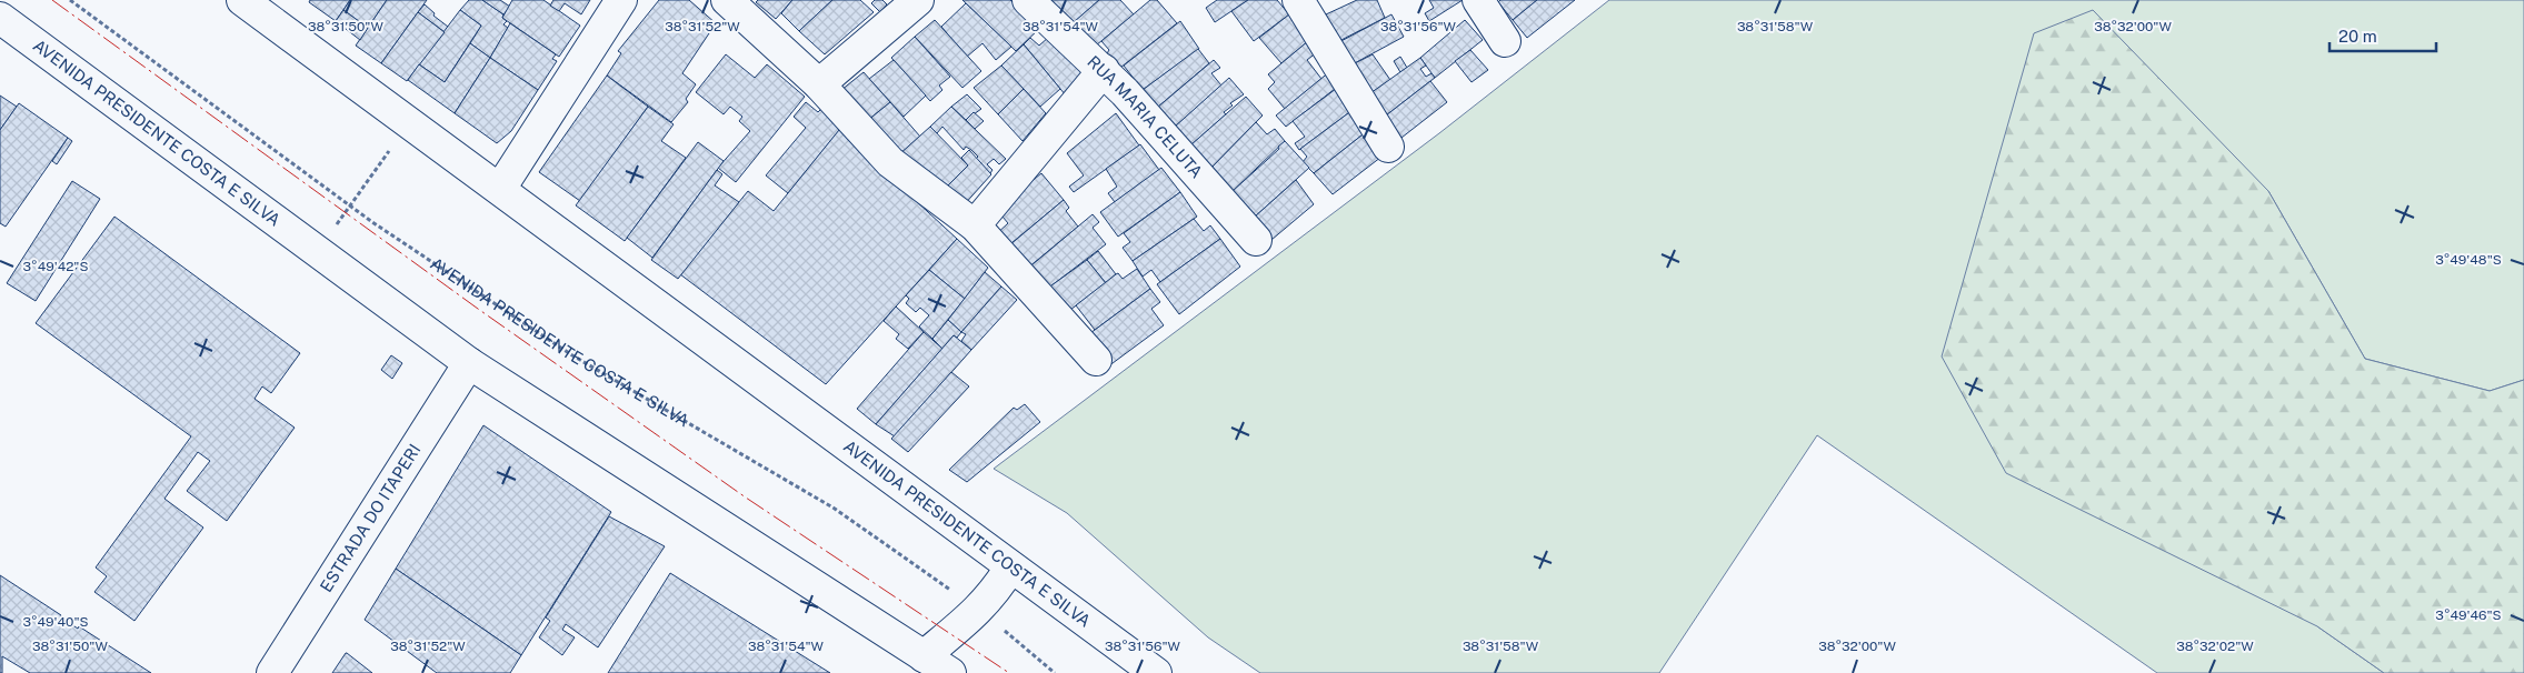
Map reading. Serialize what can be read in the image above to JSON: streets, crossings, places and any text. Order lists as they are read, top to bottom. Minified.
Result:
{"streets":{"main road":["RUA MARIA CELUTA","AVENIDA PRESIDENTE COSTA E SILVA","ESTRADA DO ITAPERI"]},"crossings":[["AVENIDA PRESIDENTE COSTA E SILVA","ESTRADA DO ITAPERI"]],"scale_bar":"20 m","coordinates":["38°31'56\"W","38°31'50\"W","38°31'52\"W","38°31'54\"W","38°31'58\"W","38°32'00\"W","3°49'48\"S","3°49'42\"S","3°49'46\"S","3°49'40\"S","38°32'02\"W"]}
